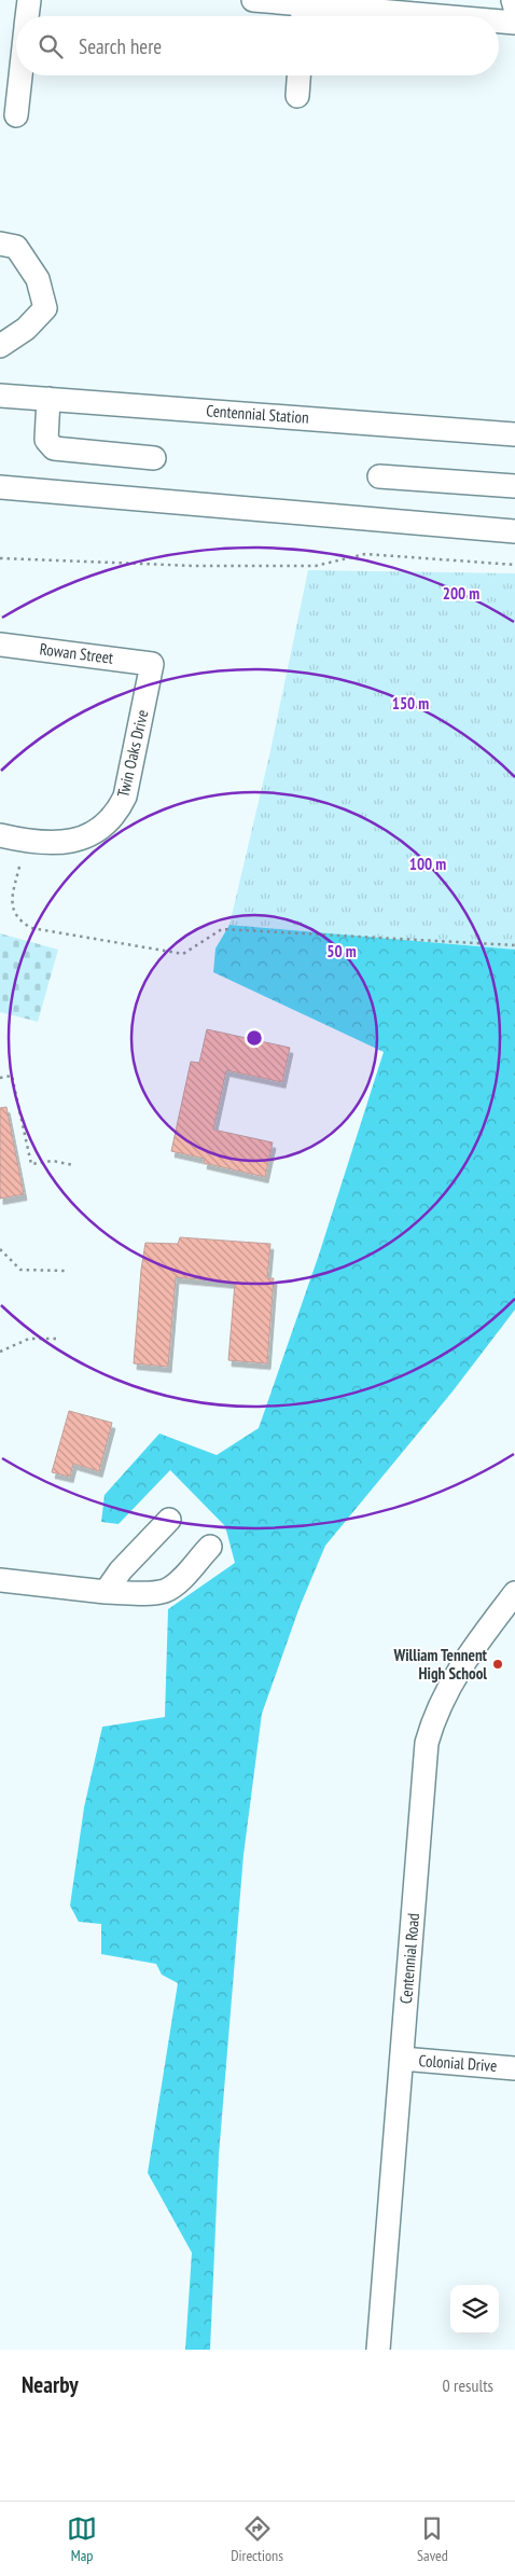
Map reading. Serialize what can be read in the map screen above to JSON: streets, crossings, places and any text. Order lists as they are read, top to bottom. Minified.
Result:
{"streets":{"street":["Centennial Station","Rowan Street","Twin Oaks Drive","Centennial Road","Colonial Drive"]},"crossings":[["Rowan Street","Twin Oaks Drive"],["Centennial Road","Colonial Drive"]],"places":["William Tennent High School"],"page":{"search":"Search here","heading":["Nearby","0 results"],"nav":["Map","Directions","Saved"]},"rings":["200 m","150 m","100 m","50 m"]}
